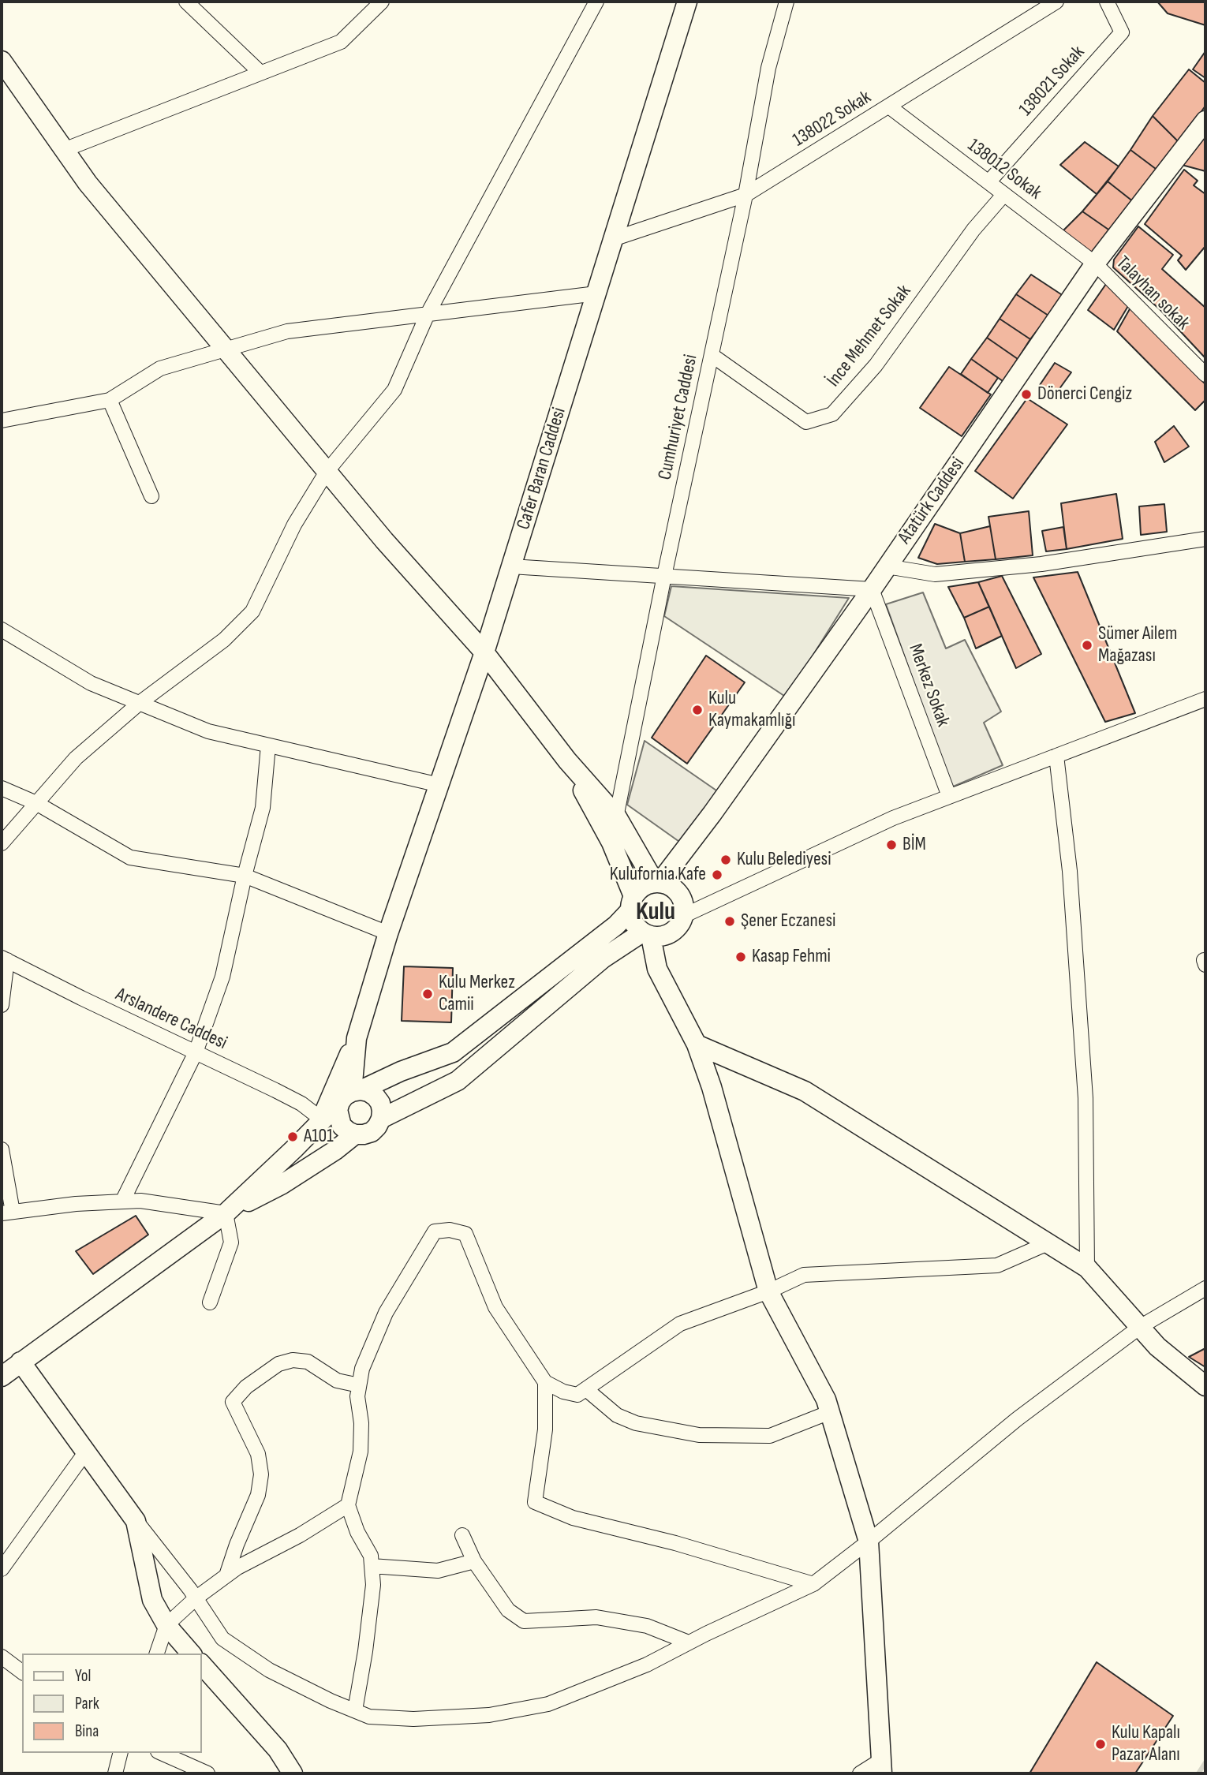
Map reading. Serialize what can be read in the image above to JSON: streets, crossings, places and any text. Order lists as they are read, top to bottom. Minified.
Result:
{"streets":{"street":["138021 Sokak","138022 Sokak","138012 Sokak","Talayhan sokak","İnce Mehmet Sokak","Cumhuriyet Caddesi","Cafer Baran Caddesi","Atatürk Caddesi","Merkez Sokak","Arslandere Caddesi"]},"crossings":[["138021 Sokak","138012 Sokak"],["138022 Sokak","138012 Sokak"],["138022 Sokak","Cumhuriyet Caddesi"],["138022 Sokak","Cafer Baran Caddesi"],["138012 Sokak","Talayhan sokak"],["138012 Sokak","İnce Mehmet Sokak"],["138012 Sokak","Atatürk Caddesi"],["Talayhan sokak","Atatürk Caddesi"],["İnce Mehmet Sokak","Cumhuriyet Caddesi"],["Atatürk Caddesi","Merkez Sokak"]],"districts":["Kulu"],"places":["Dönerci Cengiz","Sümer Ailem Mağazası","Kulu Kaymakamlığı","BİM","Kulu Belediyesi","Kulufornia Kafe","Şener Eczanesi","Kasap Fehmi","Kulu Merkez Camii","A101","Kulu Kapalı Pazar Alanı"],"legend":["Yol","Park","Bina"]}
